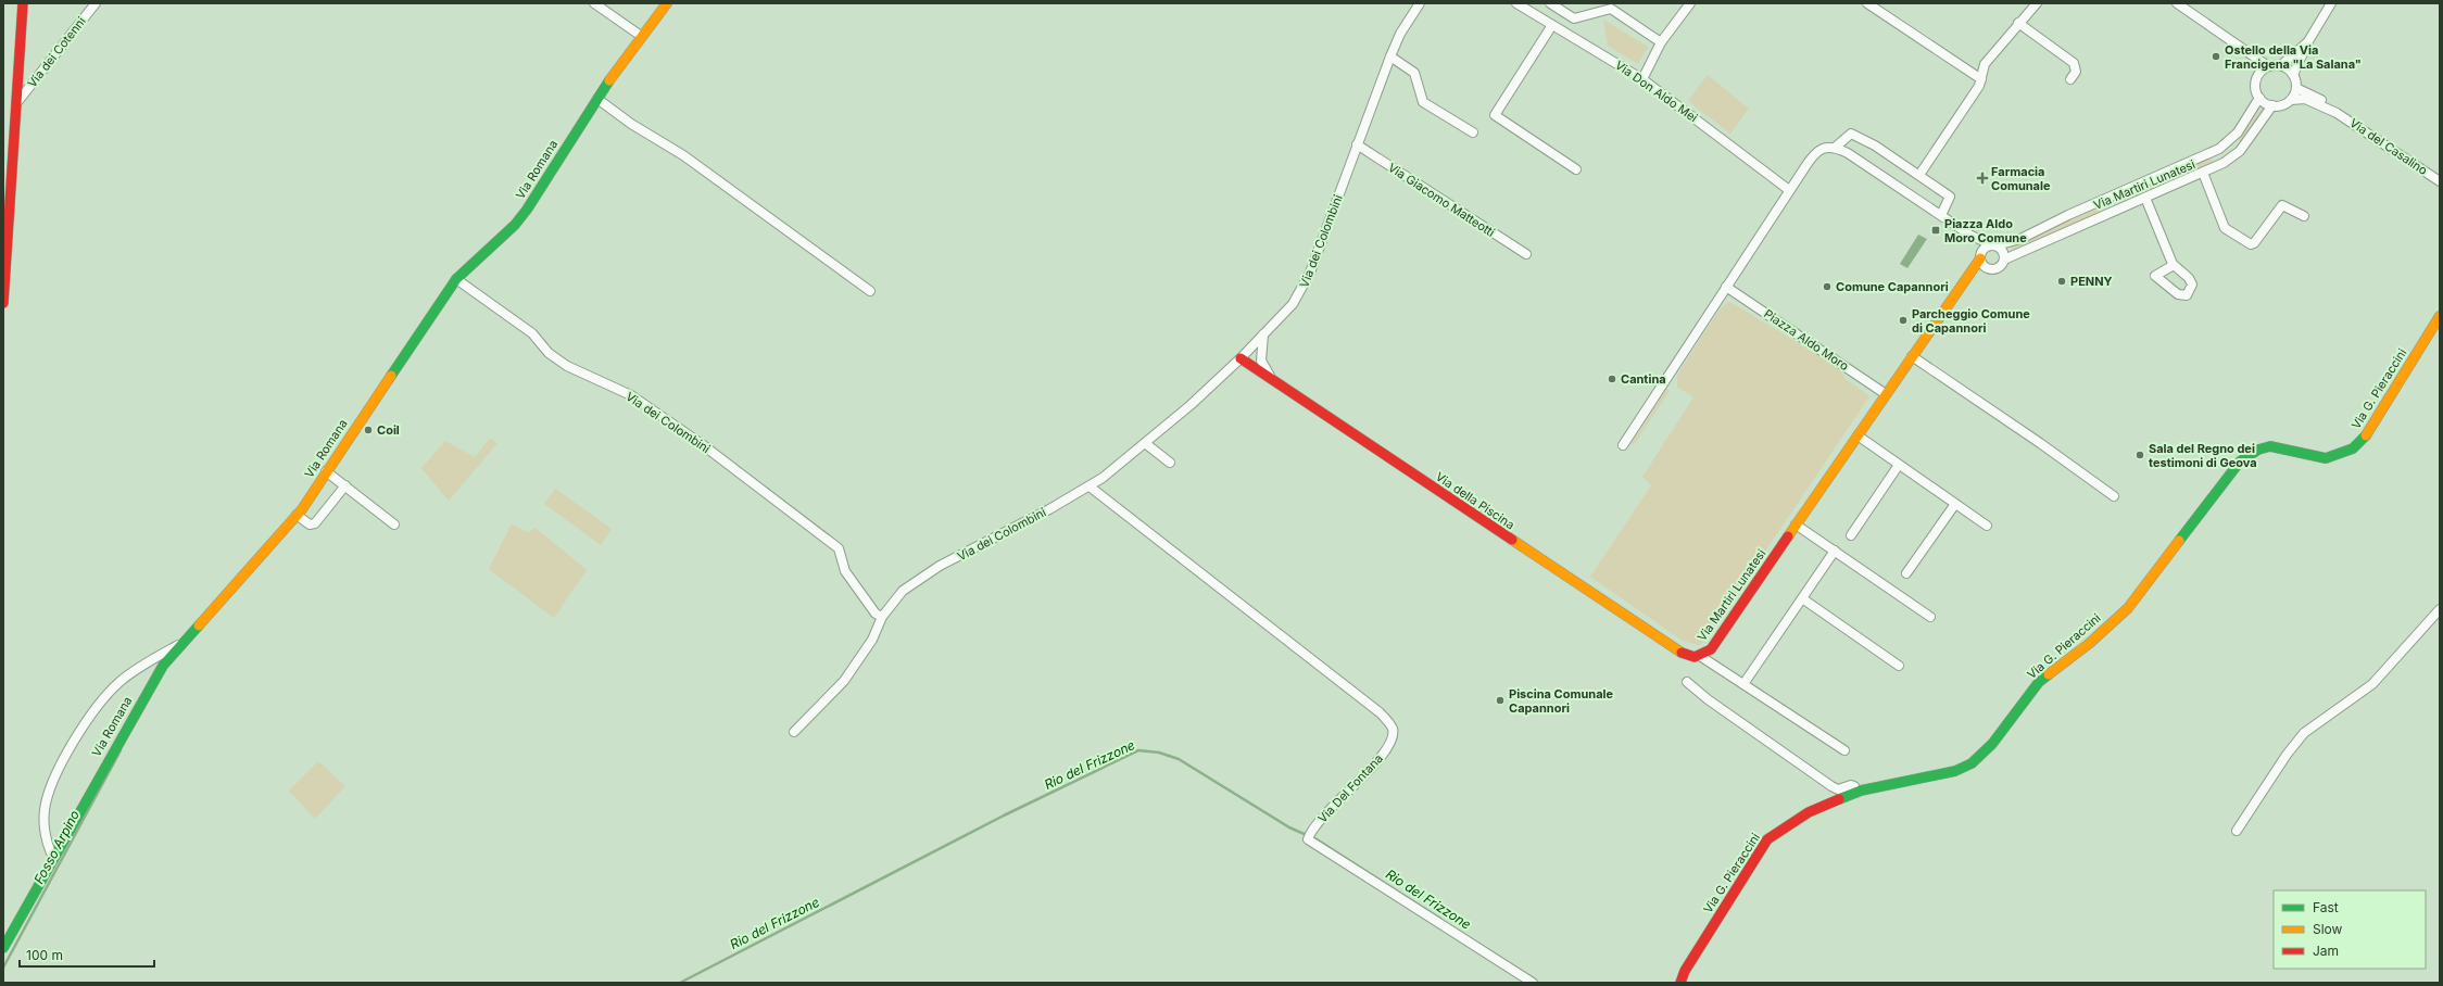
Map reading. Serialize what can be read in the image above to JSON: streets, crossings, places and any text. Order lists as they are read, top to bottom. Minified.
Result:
{"streets":{"street":["Via dei Cotenni","Via Don Aldo Mei","Via del Casalino","Via Romana","Via Martiri Lunatesi","Via Giacomo Matteotti","Via dei Colombini","Piazza Aldo Moro","Via G. Pieraccini","Via della Piscina","Via Del Fontana"]},"crossings":[["Via del Casalino","Via Martiri Lunatesi"],["Via Romana","Via dei Colombini"],["Via Martiri Lunatesi","Piazza Aldo Moro"],["Via Martiri Lunatesi","Via della Piscina"],["Via Giacomo Matteotti","Via dei Colombini"],["Via dei Colombini","Via della Piscina"],["Via dei Colombini","Via Del Fontana"]],"water":["Rio del Frizzone","Fosso Arpino"],"places":{"other":["Ostello della Via Francigena \"La Salana\"","PENNY","Comune Capannori","Parcheggio Comune di Capannori","Cantina","Coil","Sala del Regno dei testimoni di Geova","Piscina Comunale Capannori"],"health":["Farmacia Comunale"],"transit":["Piazza Aldo Moro Comune"]},"legend":["Fast","Slow","Jam"],"scale_bar":"100 m"}
